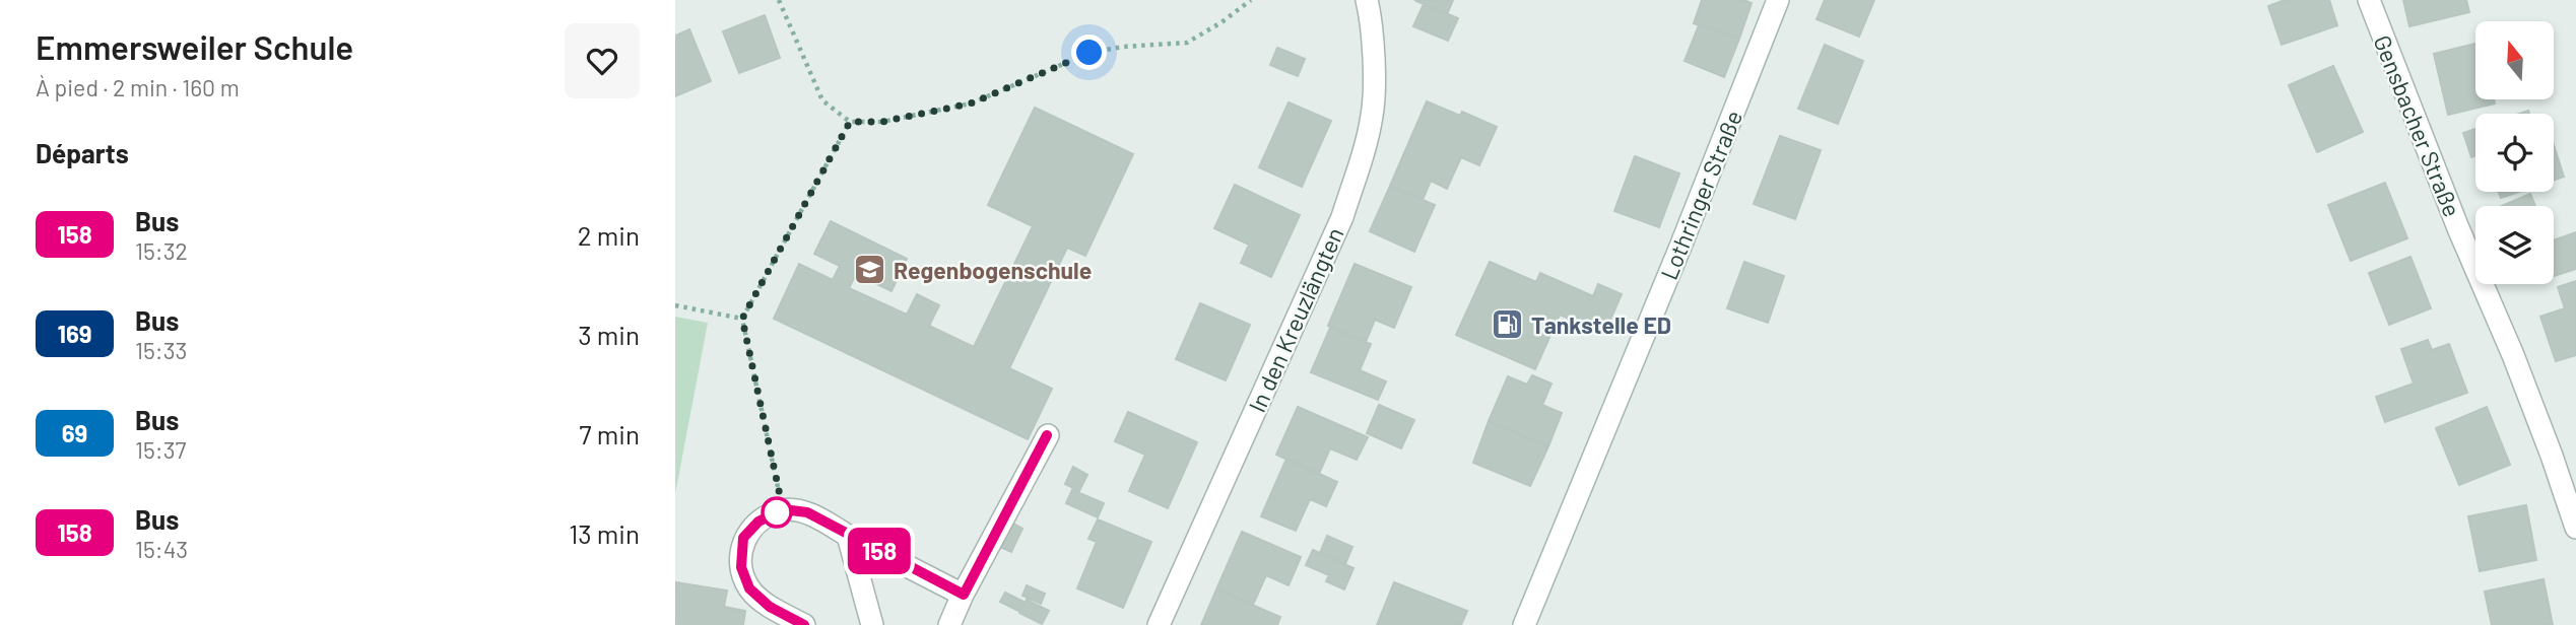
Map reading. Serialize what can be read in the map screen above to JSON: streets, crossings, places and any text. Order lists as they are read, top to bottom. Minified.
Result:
{"streets":{"street":["Gensbacher Straße","Lothringer Straße","In den Kreuzlängten"]},"places":{"school or university":["Regenbogenschule"],"fuel station":["Tankstelle ED"]},"lines":["bus line 158"],"north":"top","page":{"heading":[["Emmersweiler Schule","À pied · 2 min · 160 m"],"Départs"],"on_map":"158","list":[{"mark":"158","name":"Bus","note":"15:32","value":"2 min"},{"mark":"169","name":"Bus","note":"15:33","value":"3 min"},{"mark":"69","name":"Bus","note":"15:37","value":"7 min"},{"mark":"158","name":"Bus","note":"15:43","value":"13 min"}]}}
